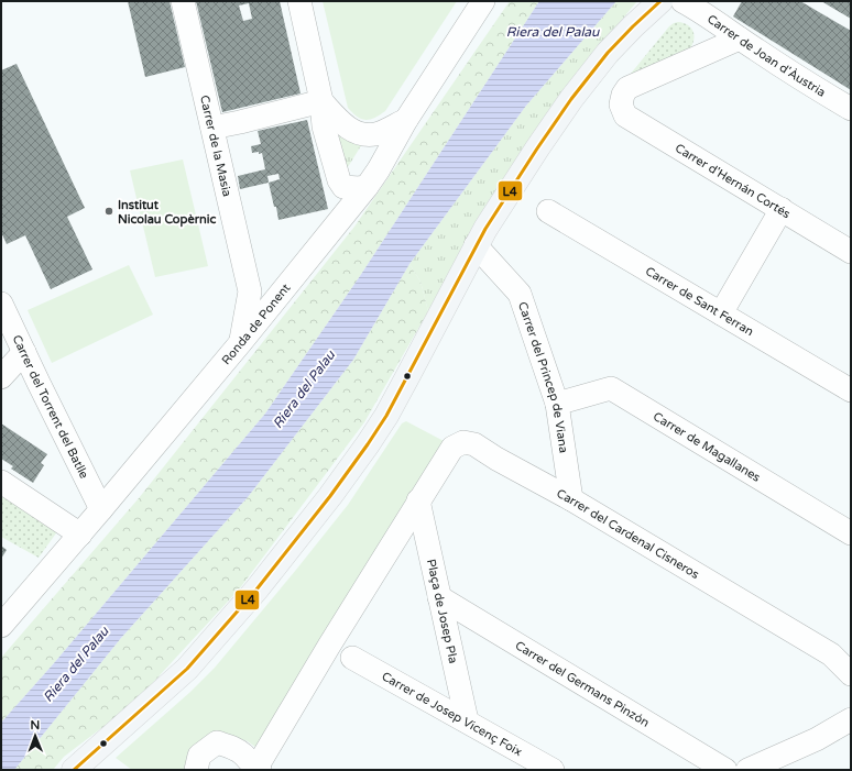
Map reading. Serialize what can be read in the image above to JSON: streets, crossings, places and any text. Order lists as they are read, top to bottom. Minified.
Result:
{"streets":{"street":["Carrer de Joan d'Àustria","Carrer de la Masia","Carrer d'Hernán Cortés","Carrer de Sant Ferran","Ronda de Ponent","Carrer del Princep de Viana","Carrer del Torrent del Batlle","Carrer de Magallanes","Carrer del Cardenal Cisneros","Plaça de Josep Pla","Carrer del Germans Pinzón","Carrer de Josep Vicenç Foix"]},"crossings":[["Carrer de Joan d'Àustria","Carrer d'Hernán Cortés"],["Carrer de la Masia","Ronda de Ponent"],["Ronda de Ponent","Carrer del Torrent del Batlle"],["Carrer del Princep de Viana","Carrer de Magallanes"],["Carrer del Princep de Viana","Carrer del Cardenal Cisneros"],["Carrer del Cardenal Cisneros","Plaça de Josep Pla"],["Plaça de Josep Pla","Carrer del Germans Pinzón"],["Plaça de Josep Pla","Carrer de Josep Vicenç Foix"]],"water":["Riera del Palau"],"places":["Institut Nicolau Copèrnic"],"lines":["transit line L4"],"north":"top"}
